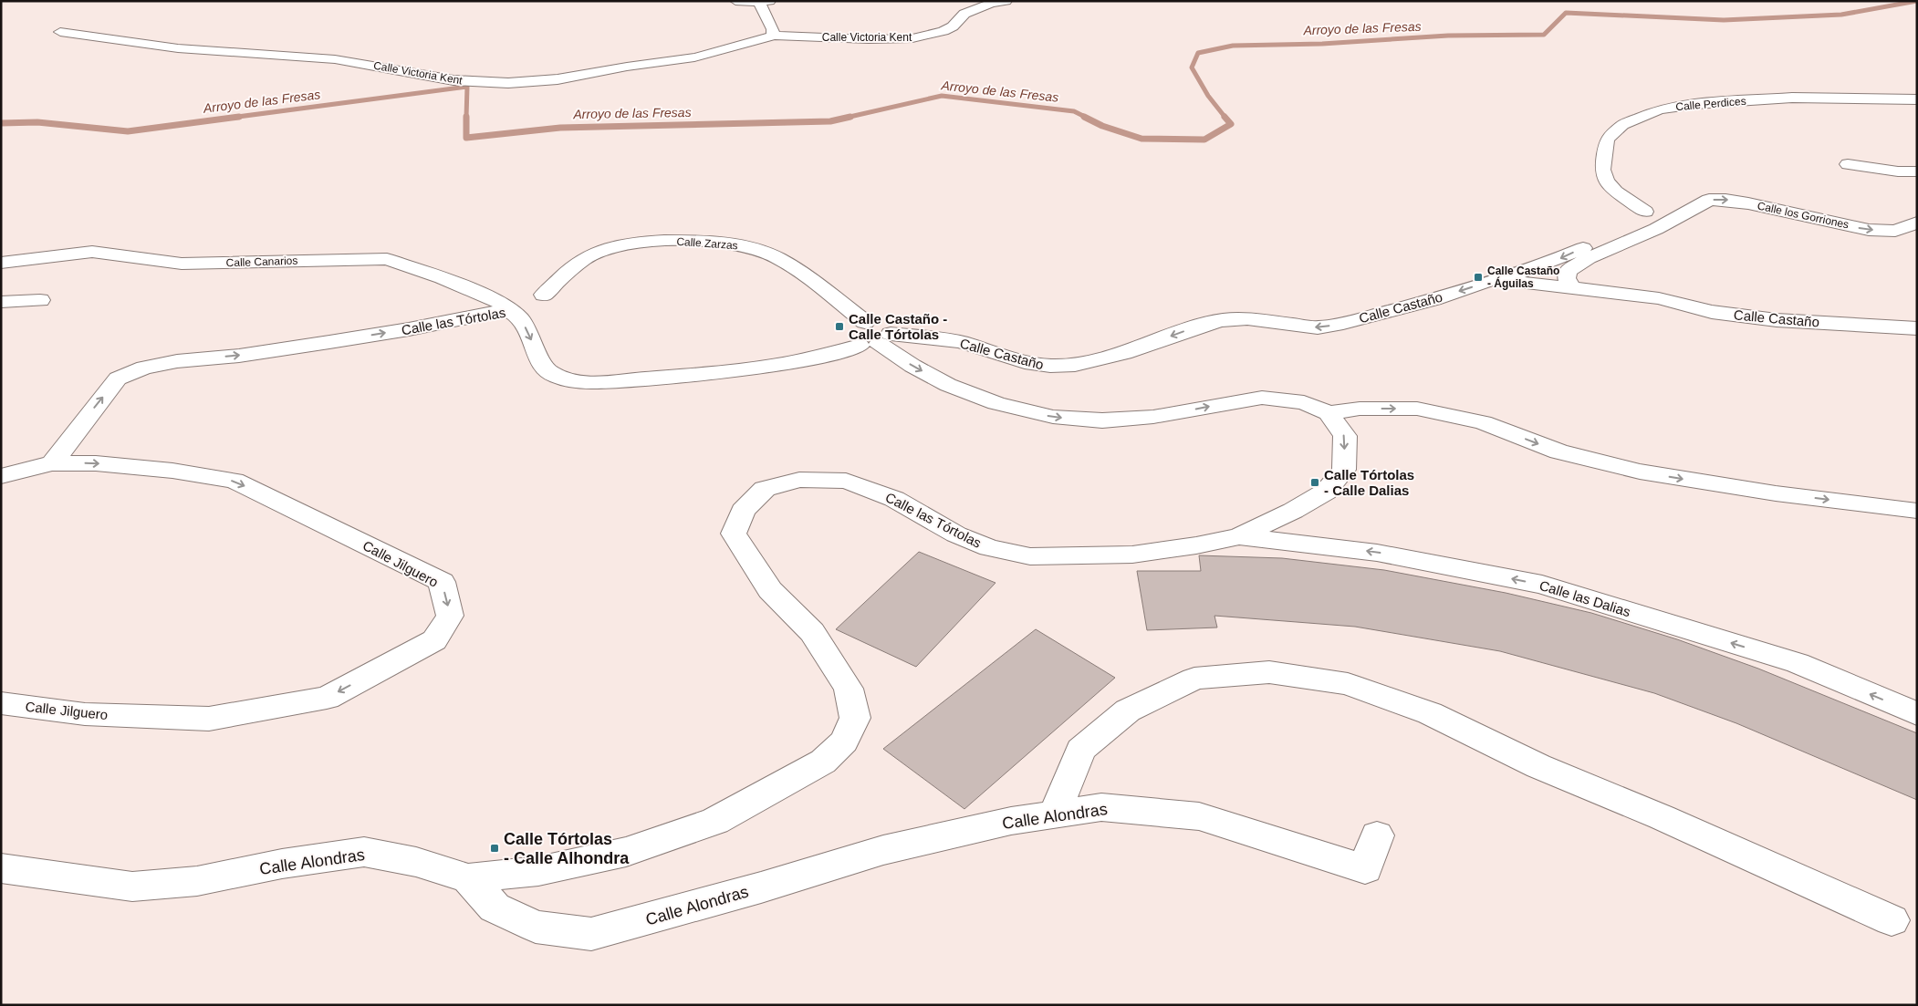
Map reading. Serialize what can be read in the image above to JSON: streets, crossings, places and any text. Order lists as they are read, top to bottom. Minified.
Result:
{"streets":{"street":["Calle Victoria Kent","Calle Perdices","Calle los Gorriones","Calle Zarzas","Calle Canarios","Calle Castaño","Calle las Tórtolas","Calle Jilguero","Calle las Dalias","Calle Alondras"]},"crossings":[["Calle los Gorriones","Calle Castaño"],["Calle Zarzas","Calle Castaño"],["Calle Zarzas","Calle las Tórtolas"],["Calle Canarios","Calle las Tórtolas"],["Calle Castaño","Calle las Tórtolas"],["Calle las Tórtolas","Calle Jilguero"],["Calle las Tórtolas","Calle las Dalias"],["Calle las Tórtolas","Calle Alondras"]],"one_way":["Calle los Gorriones"],"water":["Arroyo de las Fresas"],"places":{"transit":["Calle Castaño - Águilas","Calle Castaño - Calle Tórtolas","Calle Tórtolas - Calle Dalias","Calle Tórtolas - Calle Alhondra"]}}
